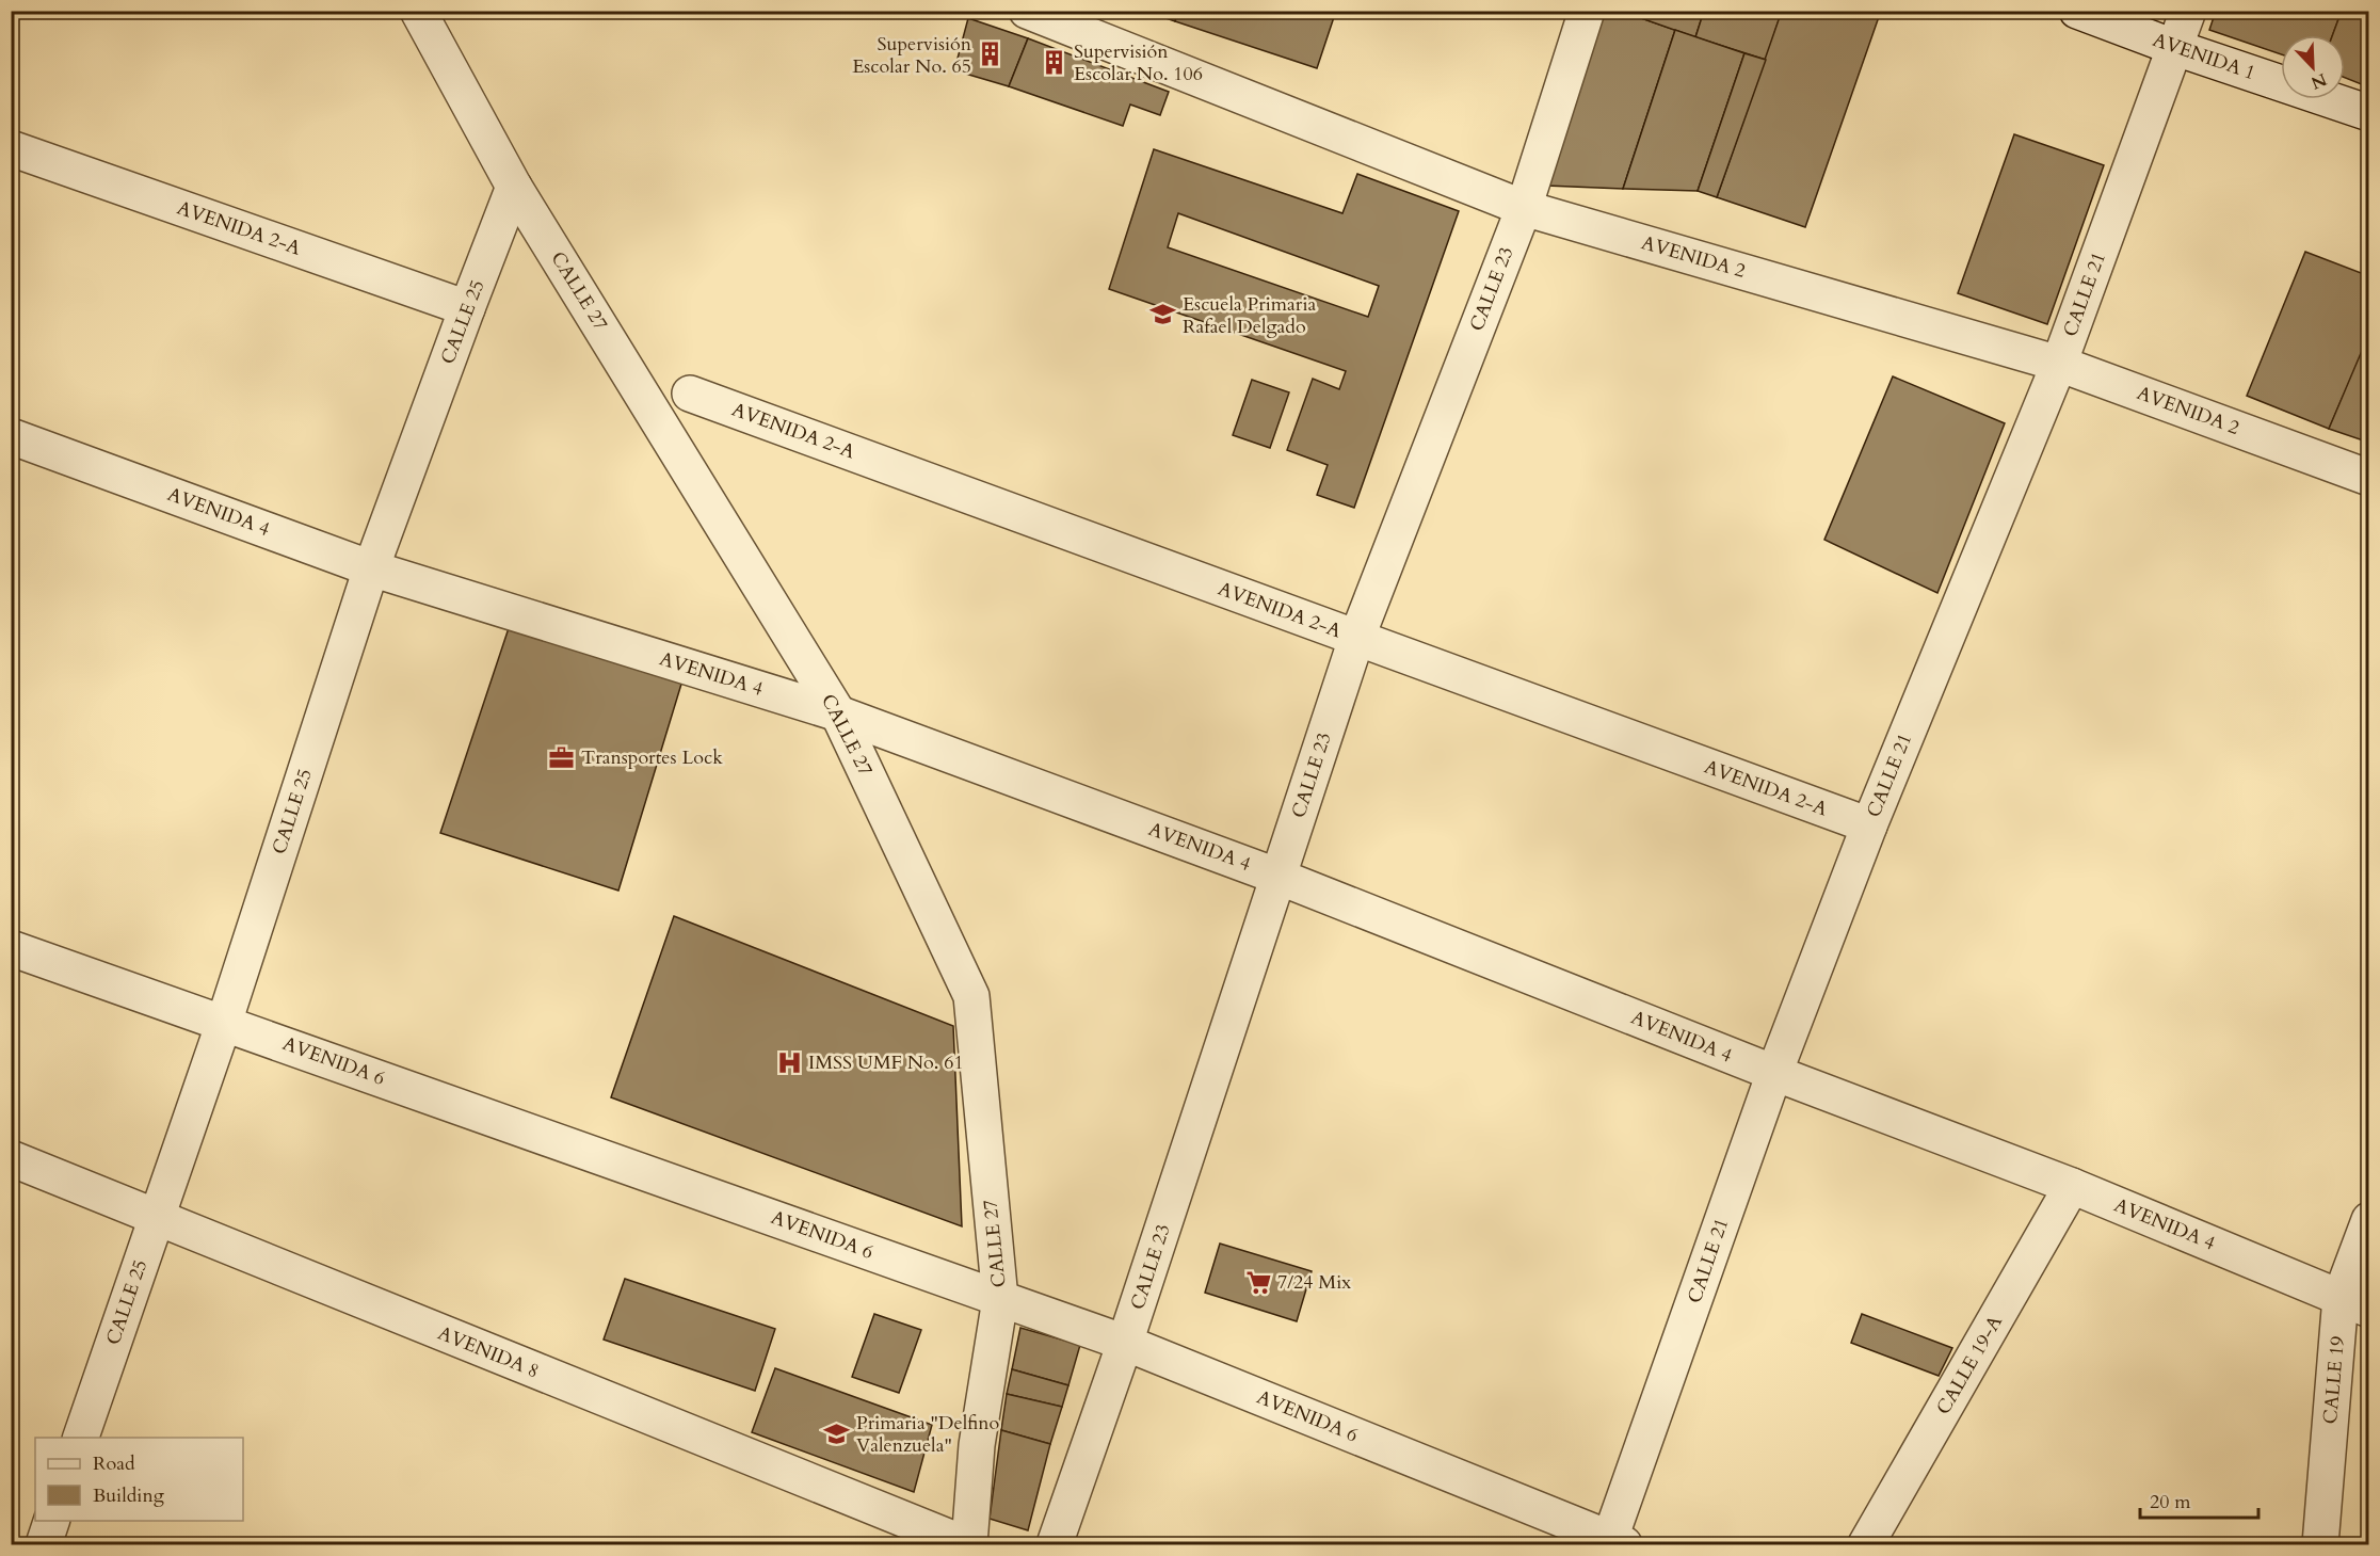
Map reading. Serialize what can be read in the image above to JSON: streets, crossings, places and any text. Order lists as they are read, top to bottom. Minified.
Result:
{"streets":{"street":["AVENIDA 1","AVENIDA 2-A","AVENIDA 2","CALLE 23","CALLE 27","CALLE 21","CALLE 25","AVENIDA 4","AVENIDA 6","AVENIDA 8","CALLE 19-A","CALLE 19"]},"crossings":[["AVENIDA 1","CALLE 21"],["AVENIDA 2-A","CALLE 23"],["AVENIDA 2-A","CALLE 21"],["AVENIDA 2-A","CALLE 25"],["AVENIDA 2","CALLE 23"],["AVENIDA 2","CALLE 21"],["CALLE 23","AVENIDA 4"],["CALLE 23","AVENIDA 6"],["CALLE 27","CALLE 25"],["CALLE 27","AVENIDA 4"],["CALLE 27","AVENIDA 6"],["CALLE 27","AVENIDA 8"],["CALLE 21","AVENIDA 4"],["CALLE 21","AVENIDA 6"],["CALLE 25","AVENIDA 4"],["CALLE 25","AVENIDA 6"],["CALLE 25","AVENIDA 8"],["AVENIDA 4","CALLE 19-A"],["AVENIDA 4","CALLE 19"]],"places":{"building":["Supervisión Escolar No. 65","Supervisión Escolar No. 106"],"school or university":["Escuela Primaria Rafael Delgado","Primaria \"Delfino Valenzuela\""],"office":["Transportes Lock"],"hospital":["IMSS UMF No. 61"],"supermarket":["7/24 Mix"]},"legend":["Road","Building"],"scale_bar":"20 m","north":"bottom right"}
